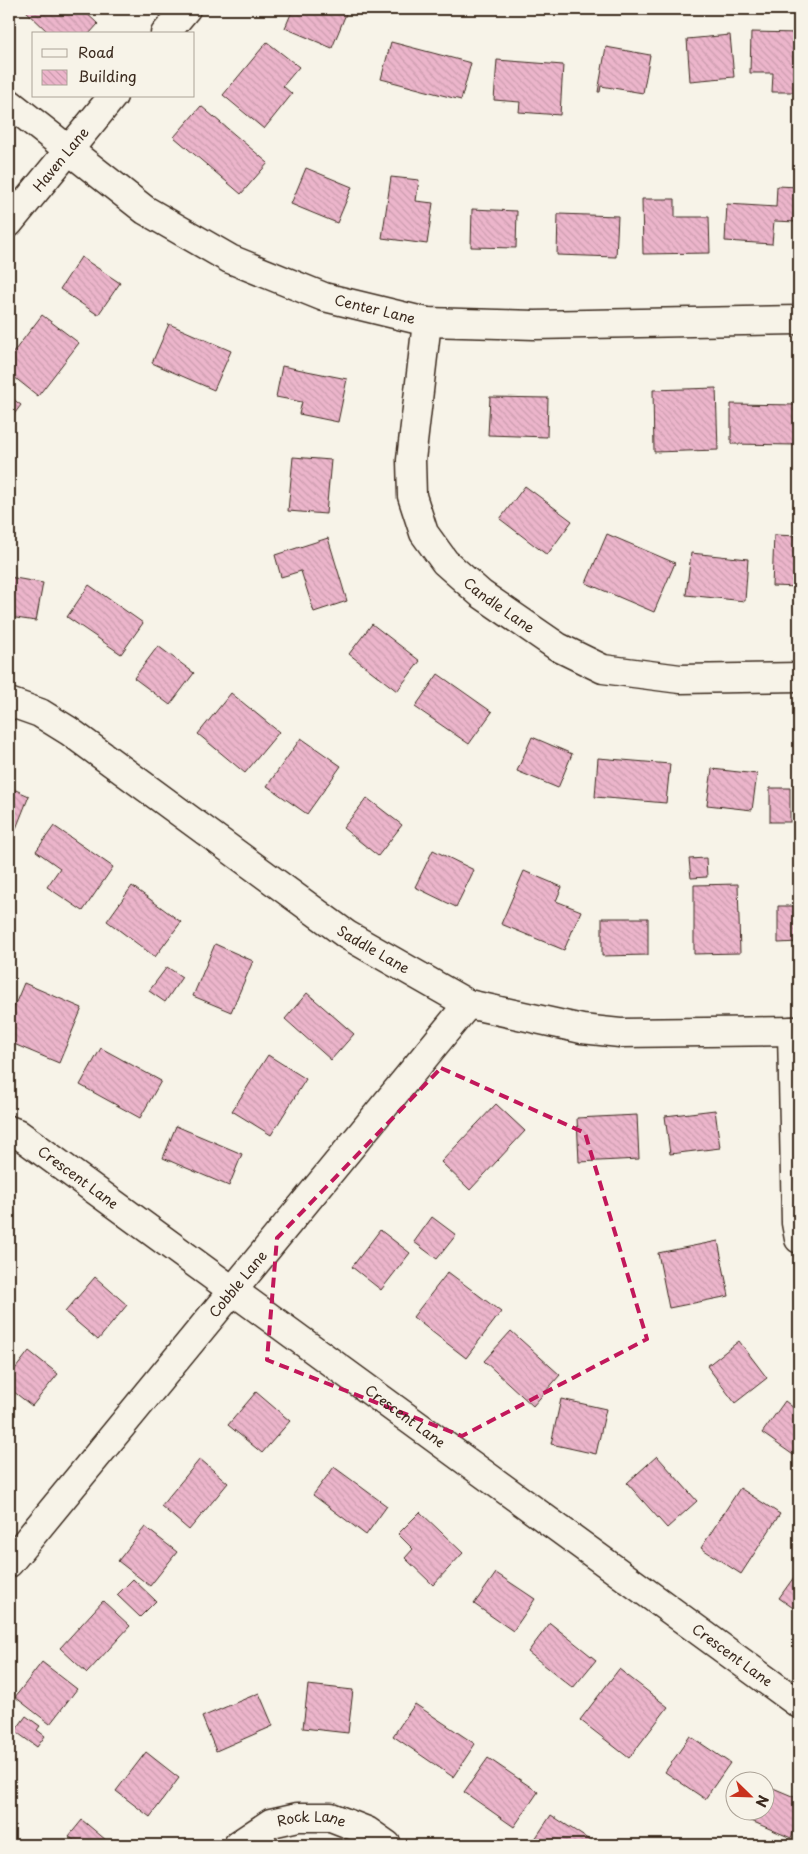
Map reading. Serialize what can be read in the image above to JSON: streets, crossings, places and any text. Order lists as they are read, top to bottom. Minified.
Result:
{"streets":{"street":["Haven Lane","Center Lane","Candle Lane","Saddle Lane","Crescent Lane","Cobble Lane","Rock Lane"]},"crossings":[["Haven Lane","Center Lane"],["Center Lane","Candle Lane"],["Saddle Lane","Cobble Lane"],["Crescent Lane","Cobble Lane"]],"legend":["Road","Building"],"north":"bottom right"}
